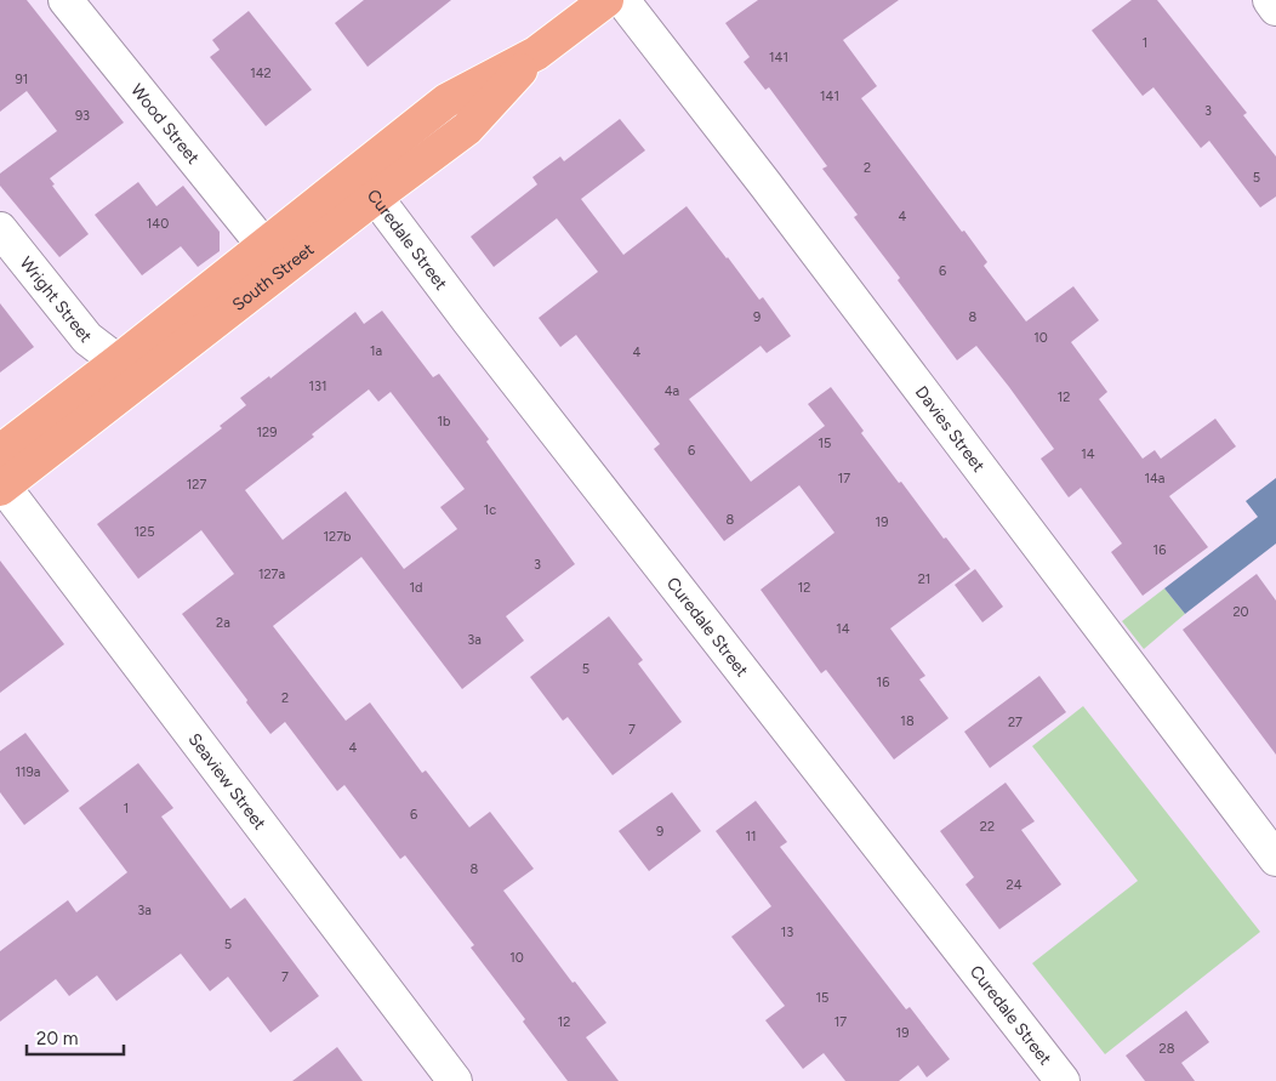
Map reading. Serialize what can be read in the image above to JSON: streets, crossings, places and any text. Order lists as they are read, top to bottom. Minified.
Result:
{"streets":{"main road":["South Street"],"street":["Wood Street","Curedale Street","Wright Street","Davies Street","Seaview Street"]},"crossings":[["Wood Street","South Street"],["Curedale Street","South Street"],["South Street","Wright Street"],["South Street","Seaview Street"]],"house_numbers":["1","141","142","91","141","3","93","2","5","4","140","6","9","8","10","1a","4","131","4a","12","1b","129","15","6","14","17","14a","127","1c","8","19","125","127b","16","3","127a","21","1d","12","20","2a","14","3a","5","16","2","18","27","7","4","119a","1","6","22","9","11","8","24","3a","13","5","10","7","15","12","17","19","28"],"scale_bar":"20 m"}
